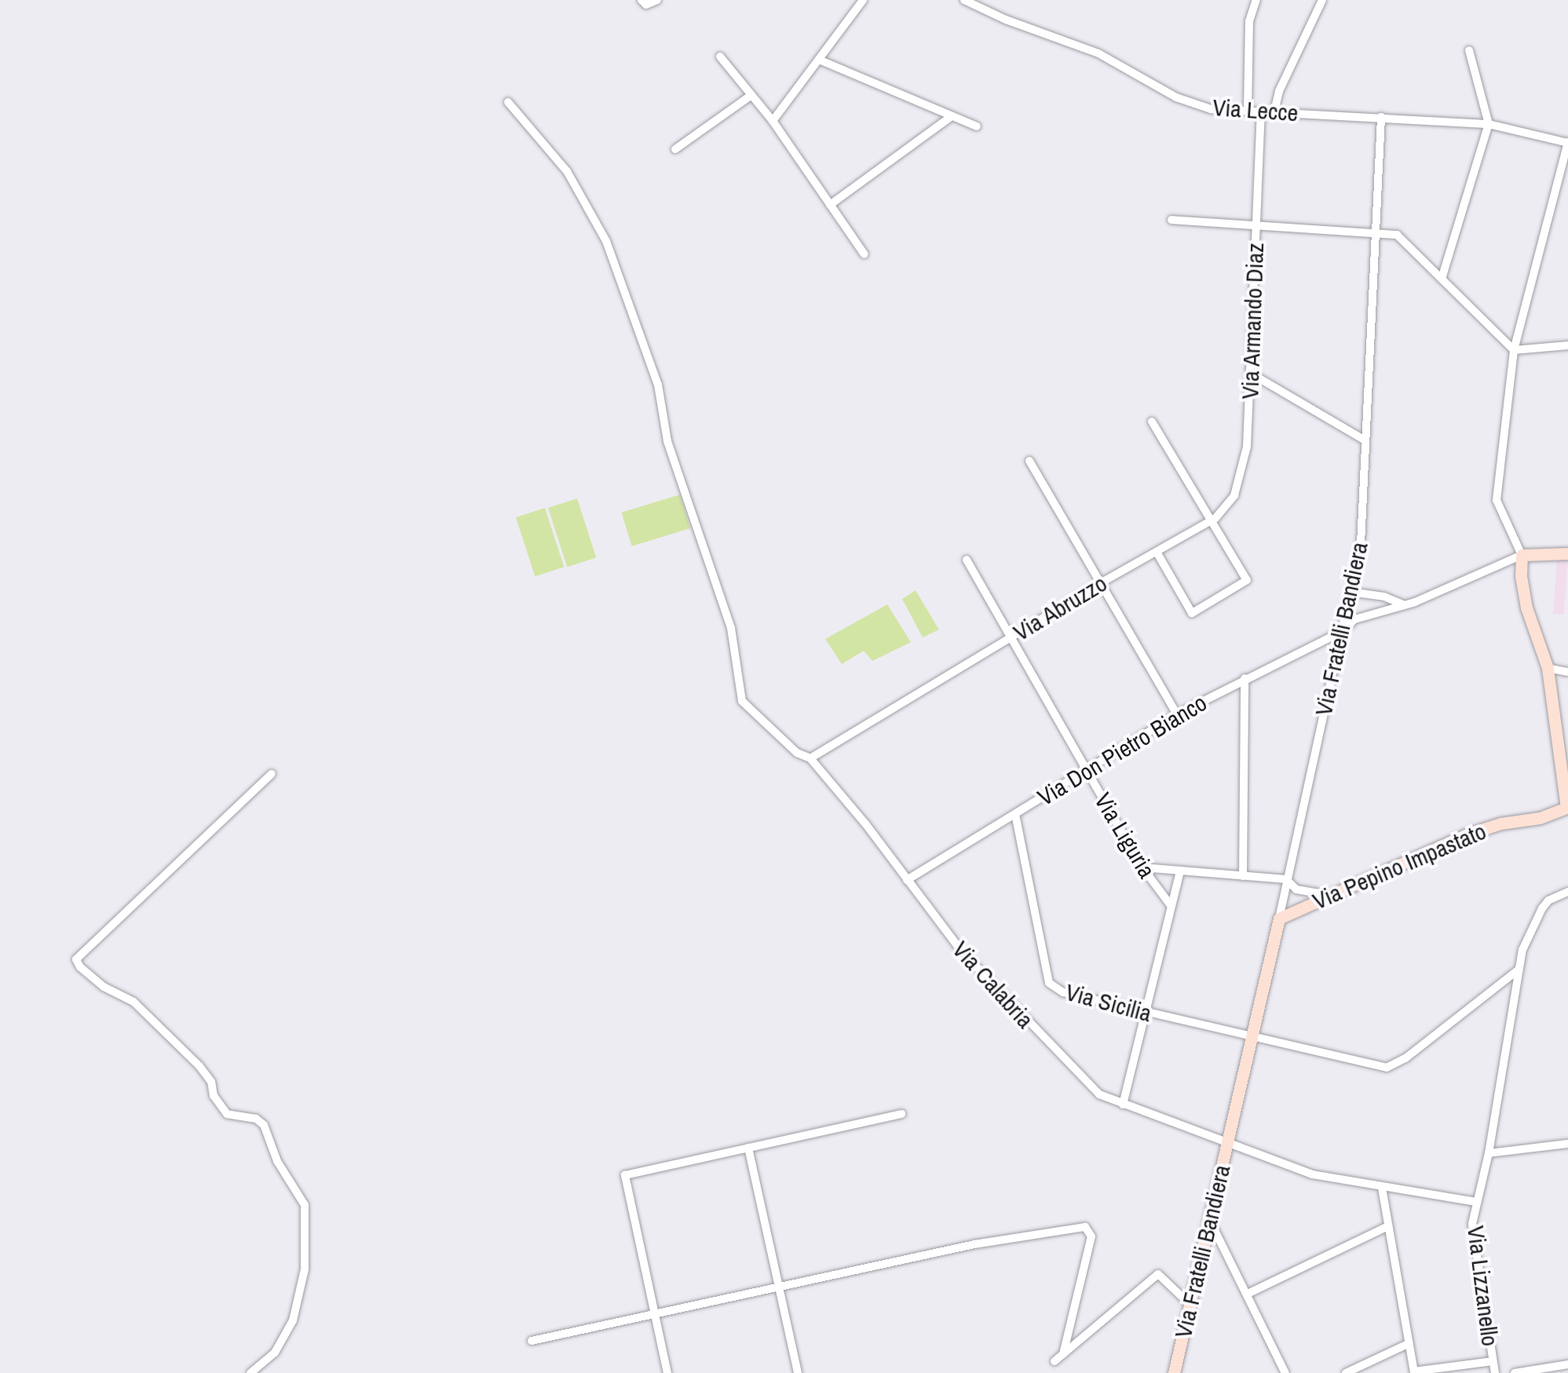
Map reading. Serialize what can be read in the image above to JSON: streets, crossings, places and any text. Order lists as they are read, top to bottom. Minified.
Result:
{"streets":{"street":["Via Lecce","Via Armando Diaz","Via Abruzzo","Via Fratelli Bandiera","Via Don Pietro Bianco","Via Liguria","Via Pepino Impastato","Via Calabria","Via Sicilia","Via Lizzanello"]},"crossings":[["Via Lecce","Via Armando Diaz"],["Via Lecce","Via Fratelli Bandiera"],["Via Armando Diaz","Via Abruzzo"],["Via Abruzzo","Via Liguria"],["Via Abruzzo","Via Calabria"],["Via Fratelli Bandiera","Via Don Pietro Bianco"],["Via Fratelli Bandiera","Via Pepino Impastato"],["Via Fratelli Bandiera","Via Calabria"],["Via Fratelli Bandiera","Via Sicilia"],["Via Don Pietro Bianco","Via Liguria"],["Via Don Pietro Bianco","Via Calabria"],["Via Don Pietro Bianco","Via Sicilia"],["Via Calabria","Via Lizzanello"],["Via Sicilia","Via Lizzanello"]]}
